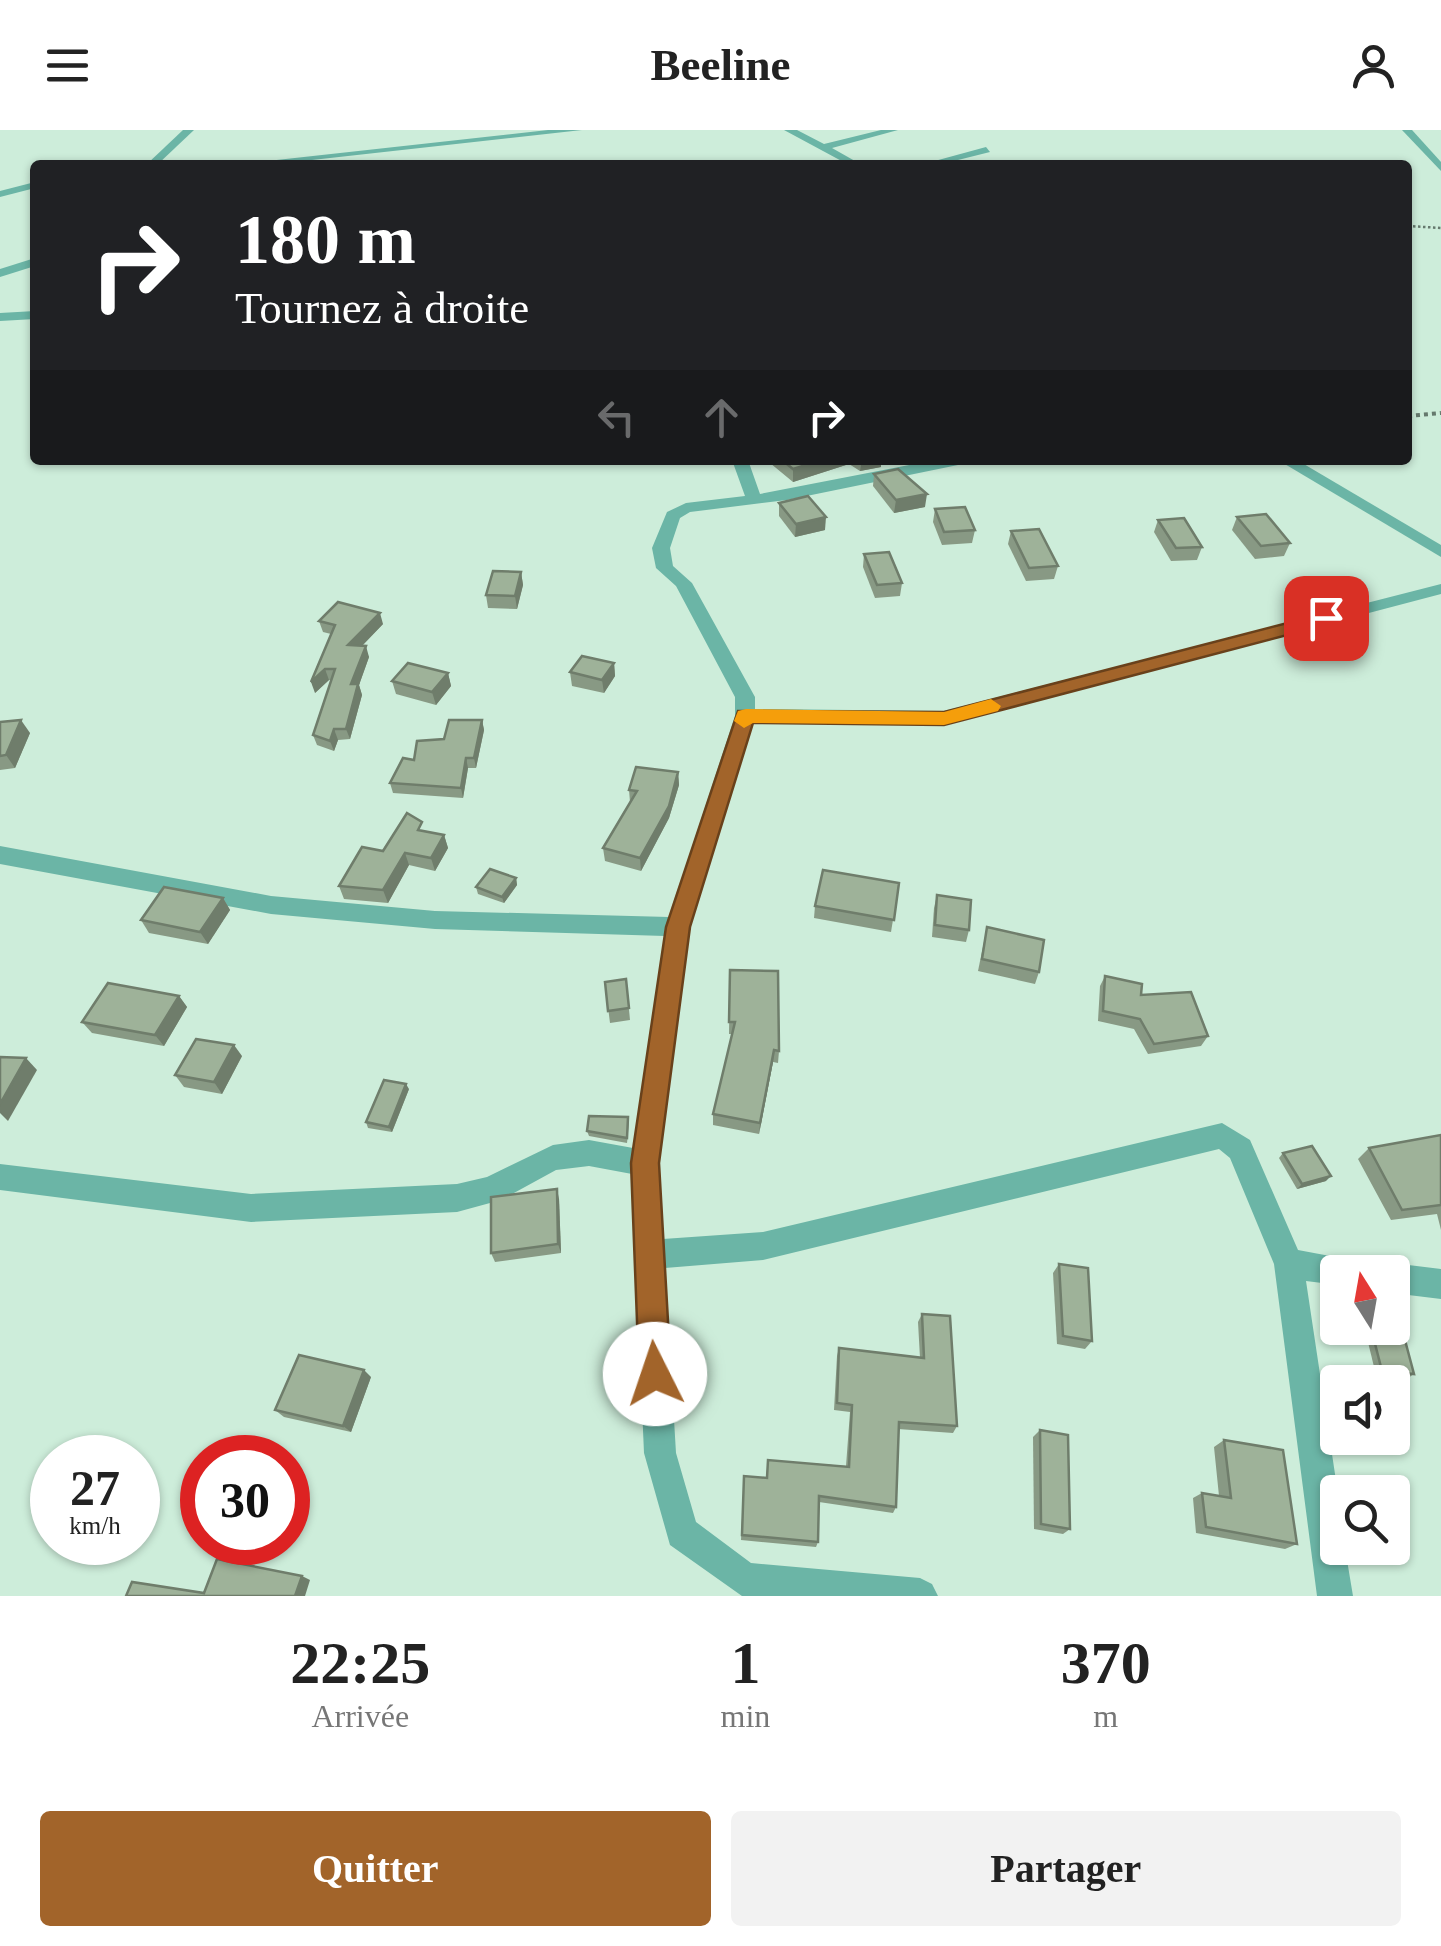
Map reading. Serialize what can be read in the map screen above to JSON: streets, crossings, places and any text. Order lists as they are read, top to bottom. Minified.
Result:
{"north":"top","page":{"header":"Beeline","turn":["180 m","Tournez à droite"],"speed":"27 km/h","limit":"30","eta":["22:25","Arrivée","1","min","370","m"],"buttons":["Quitter","Partager"]}}
